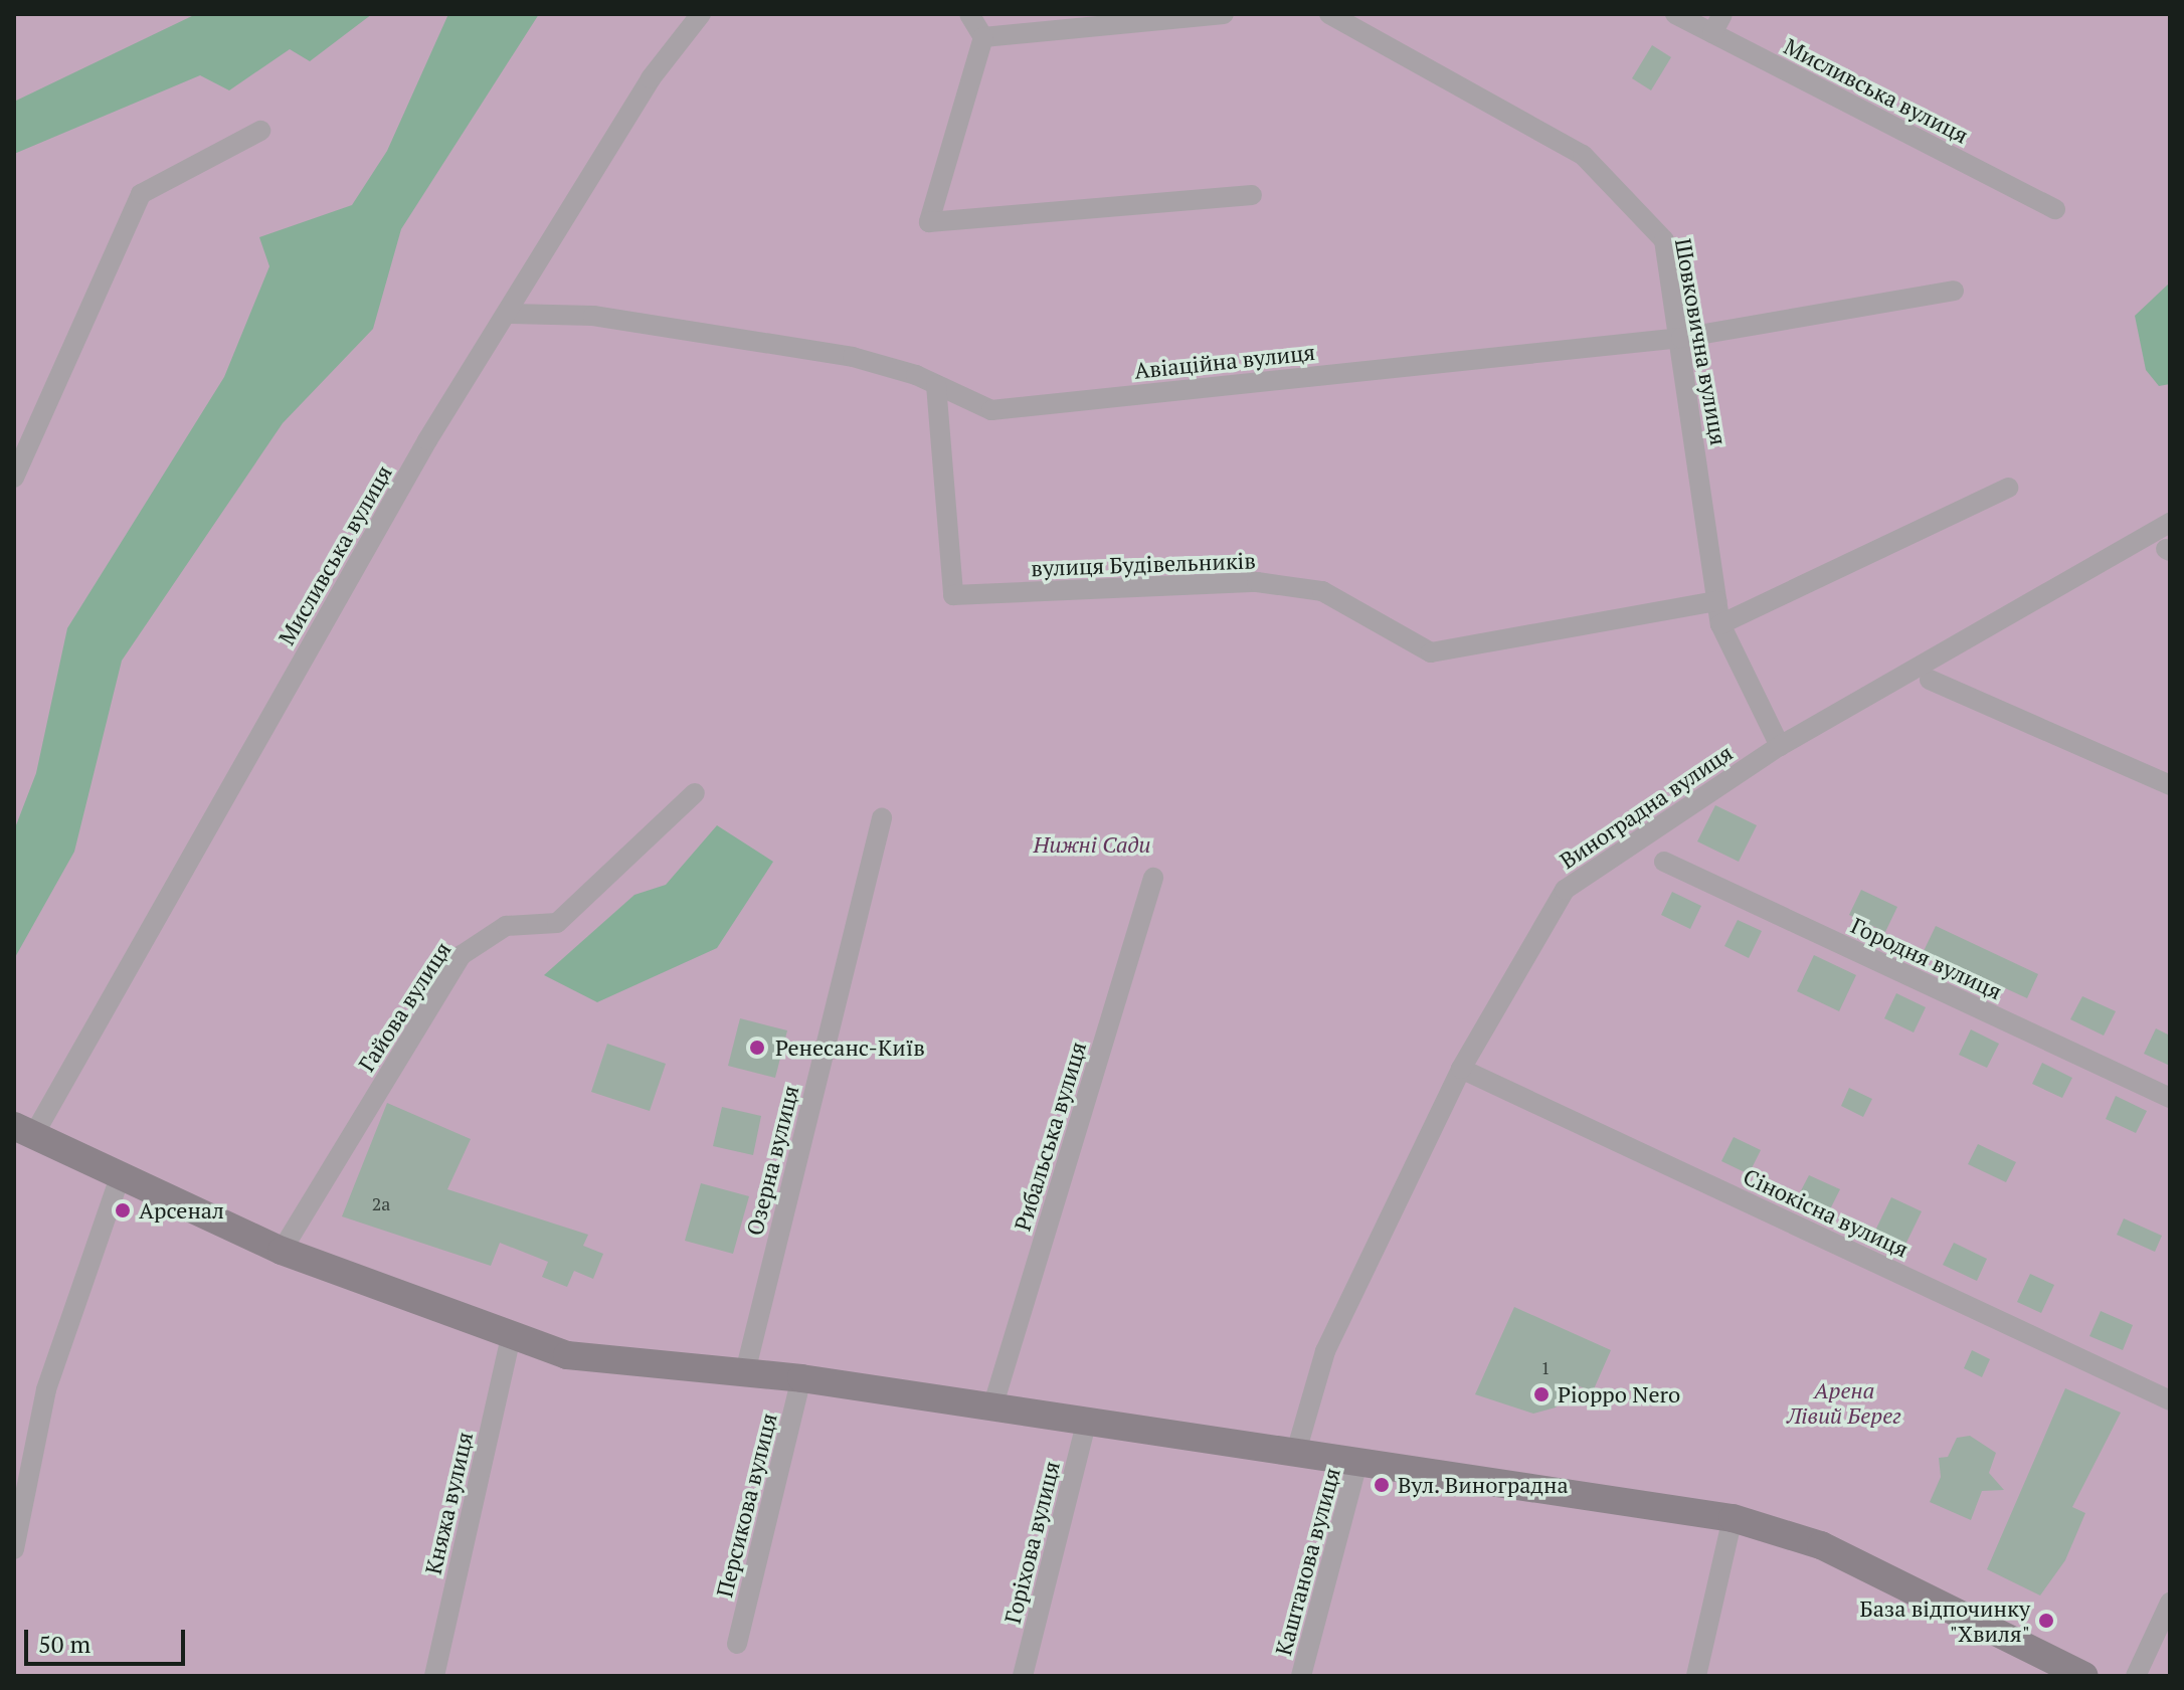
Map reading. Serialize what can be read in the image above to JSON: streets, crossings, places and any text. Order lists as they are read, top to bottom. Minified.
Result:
{"streets":{"street":["Мисливська вулиця","Шовковична вулиця","Авіаційна вулиця","вулиця Будівельників","Виноградна вулиця","Городня вулиця","Гайова вулиця","Рибальська вулиця","Озерна вулиця","Сінокісна вулиця","Княжа вулиця","Персикова вулиця","Горіхова вулиця","Каштанова вулиця"]},"crossings":[["Мисливська вулиця","Авіаційна вулиця"],["Шовковична вулиця","Авіаційна вулиця"],["Шовковична вулиця","вулиця Будівельників"],["Шовковична вулиця","Виноградна вулиця"],["Авіаційна вулиця","вулиця Будівельників"],["Виноградна вулиця","Сінокісна вулиця"]],"parks":["Нижні Сади","Арена Лівий Берег"],"places":["Ренесанс-Київ","Арсенал","Pioppo Nero","Вул. Виноградна","База відпочинку \"Хвиля\""],"house_numbers":["2а","1"],"scale_bar":"50 m"}
